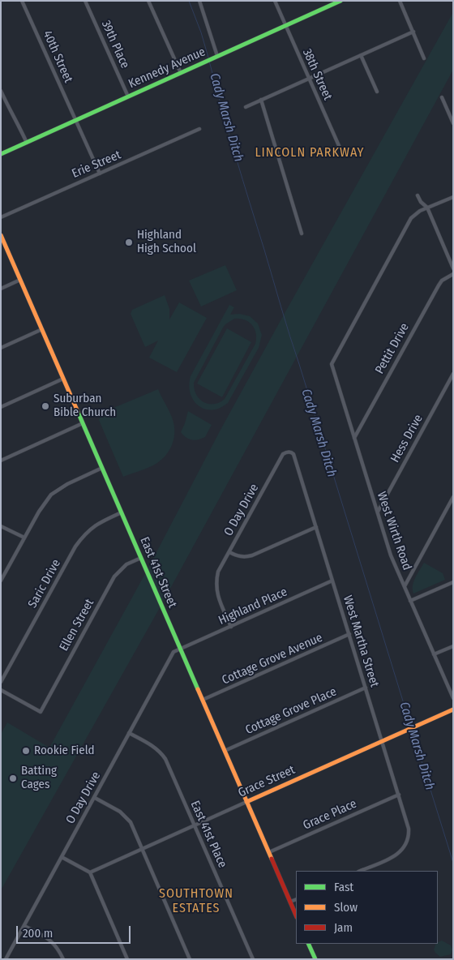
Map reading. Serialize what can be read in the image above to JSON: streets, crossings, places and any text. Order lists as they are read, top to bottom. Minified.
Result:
{"streets":{"street":["39th Place","40th Street","Kennedy Avenue","38th Street","Erie Street","Pettit Drive","Hess Drive","O Day Drive","West Wirth Road","East 41st Street","Saric Drive","Highland Place","Ellen Street","West Martha Street","Cottage Grove Avenue","Cottage Grove Place","Grace Street","Grace Place","East 41st Place"]},"crossings":[["39th Place","Kennedy Avenue"],["40th Street","Kennedy Avenue"],["40th Street","Erie Street"],["Kennedy Avenue","38th Street"],["Pettit Drive","West Wirth Road"],["Hess Drive","West Wirth Road"],["O Day Drive","East 41st Street"],["O Day Drive","Highland Place"],["O Day Drive","West Martha Street"],["O Day Drive","East 41st Place"],["East 41st Street","Saric Drive"],["East 41st Street","Highland Place"],["East 41st Street","Ellen Street"],["East 41st Street","Cottage Grove Avenue"],["East 41st Street","Cottage Grove Place"],["East 41st Street","Grace Street"],["East 41st Street","Grace Place"],["Highland Place","West Martha Street"],["West Martha Street","Cottage Grove Avenue"],["West Martha Street","Cottage Grove Place"],["West Martha Street","Grace Street"],["West Martha Street","Grace Place"],["Grace Street","East 41st Place"]],"districts":["LINCOLN PARKWAY","SOUTHTOWN ESTATES"],"water":["Cady Marsh Ditch"],"places":["Highland High School","Suburban Bible Church","Rookie Field","Batting Cages"],"legend":["Fast","Slow","Jam"],"scale_bar":"200 m"}
